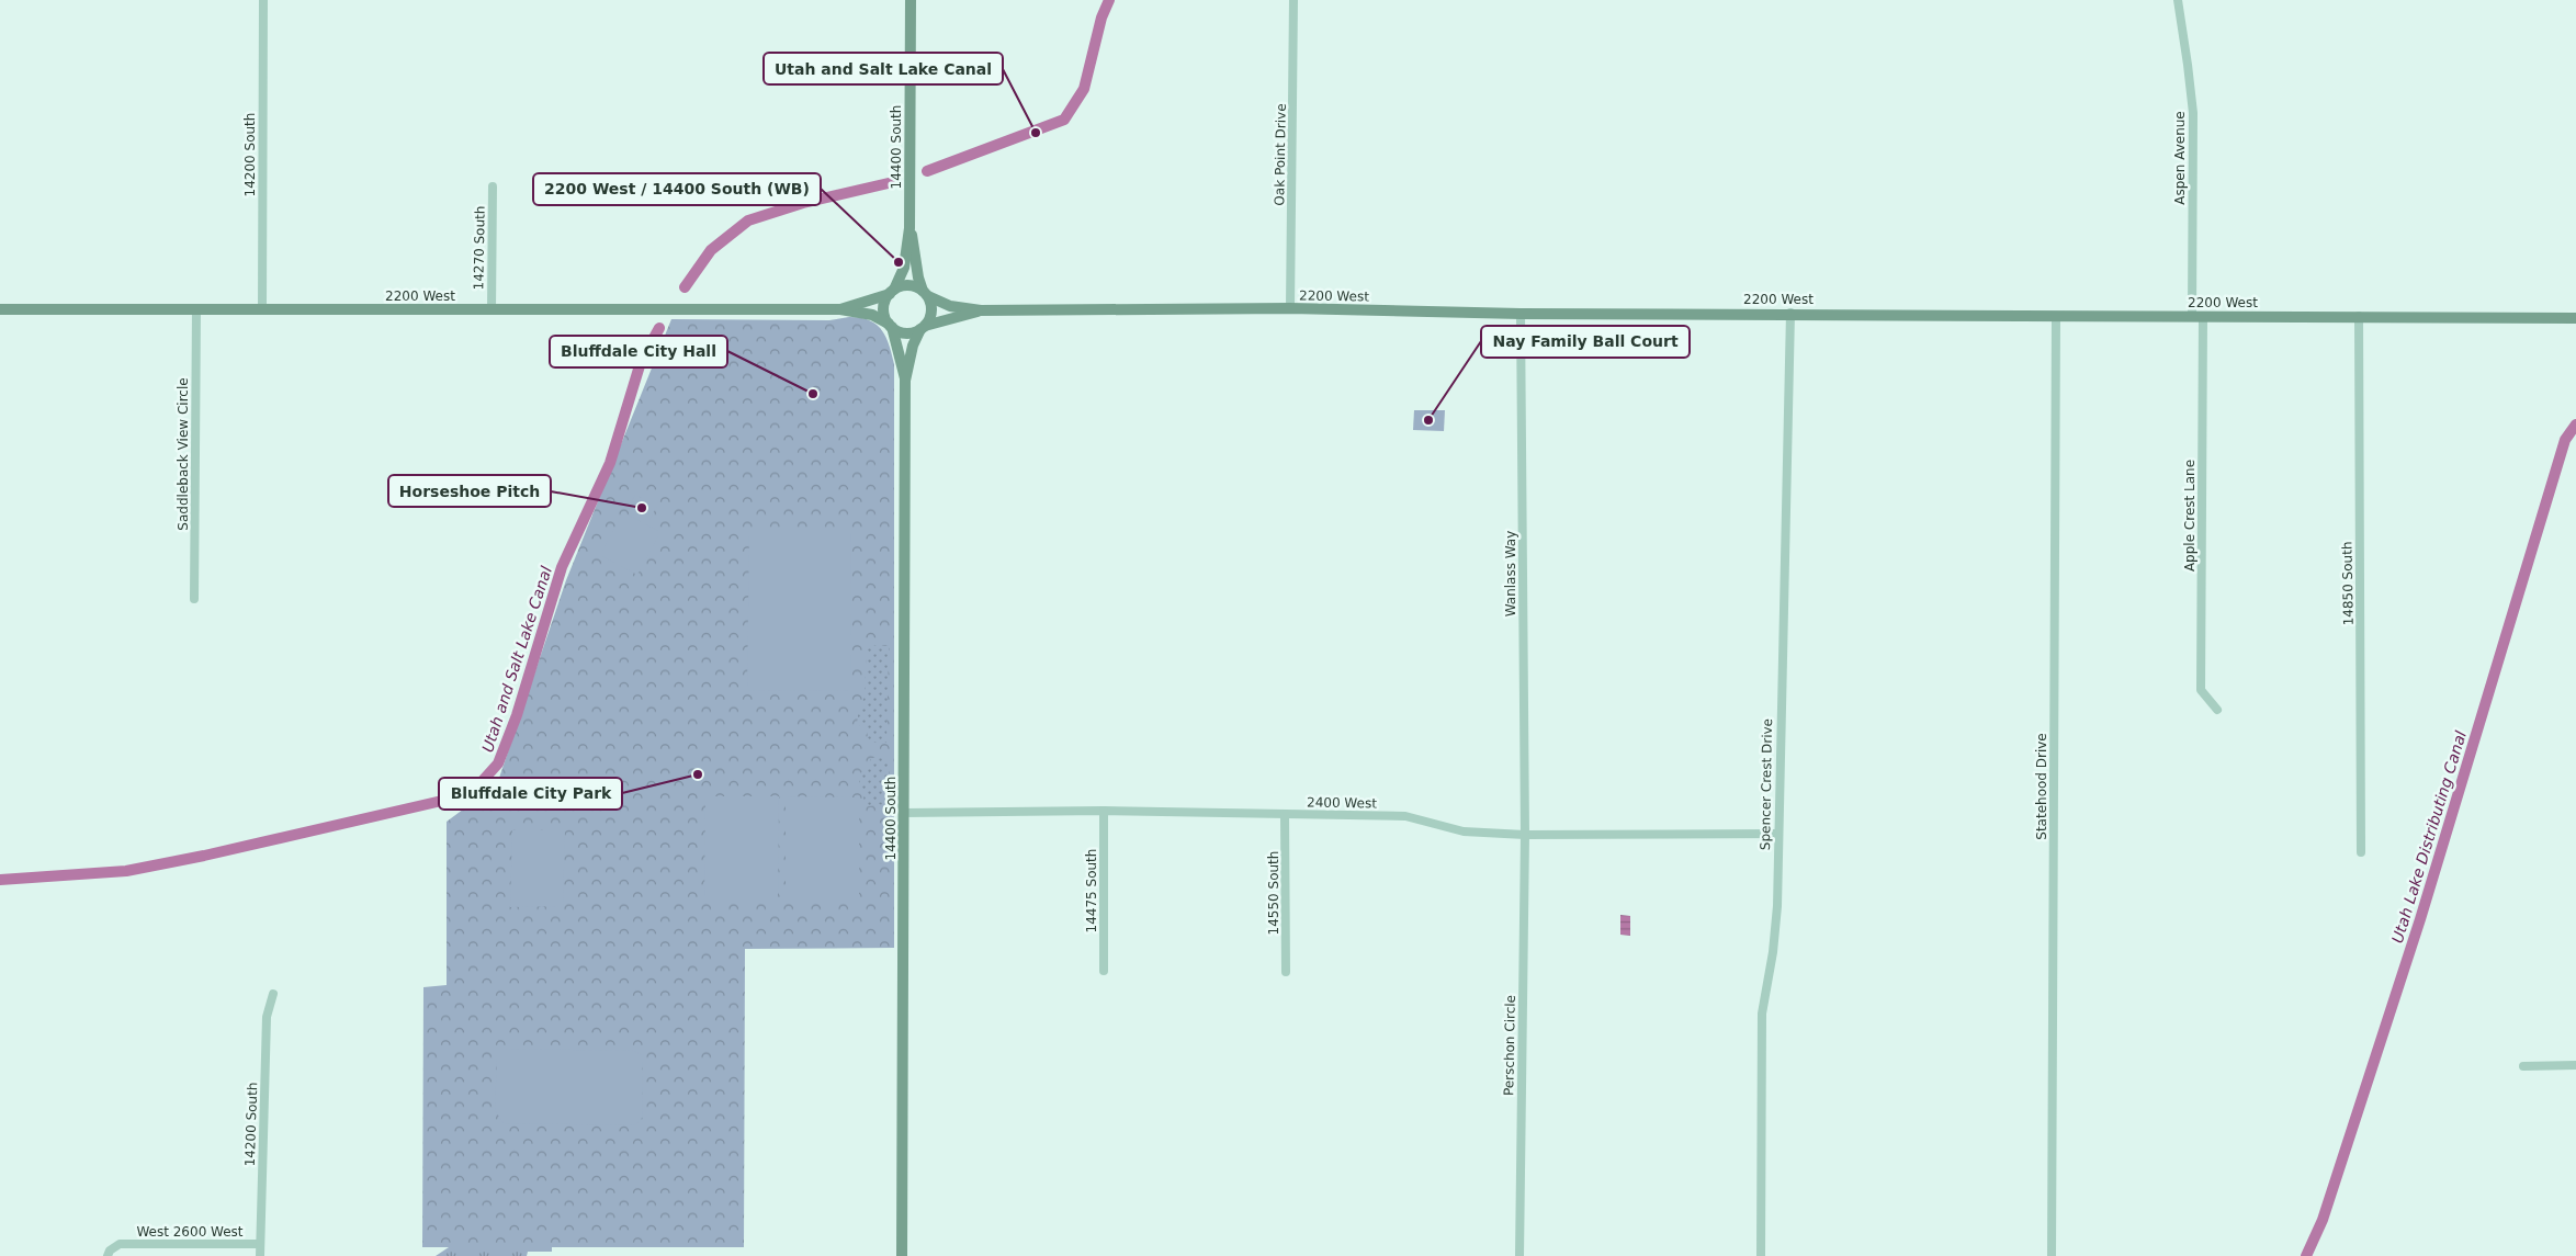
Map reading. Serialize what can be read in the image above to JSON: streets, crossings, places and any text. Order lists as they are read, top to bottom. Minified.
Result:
{"streets":{"street":["14400 South","14200 South","Oak Point Drive","Aspen Avenue","14270 South","2200 West","Saddleback View Circle","Apple Crest Lane","Wanlass Way","14850 South","Spencer Crest Drive","Statehood Drive","2400 West","14475 South","14550 South","Perschon Circle","West 2600 West"]},"crossings":[["14400 South","2200 West"],["14400 South","2400 West"],["14200 South","2200 West"],["14200 South","West 2600 West"],["Oak Point Drive","2200 West"],["Aspen Avenue","2200 West"],["Aspen Avenue","Apple Crest Lane"],["14270 South","2200 West"],["2200 West","Saddleback View Circle"],["2200 West","Apple Crest Lane"],["2200 West","Wanlass Way"],["2200 West","14850 South"],["2200 West","Spencer Crest Drive"],["2200 West","Statehood Drive"],["Wanlass Way","2400 West"],["Wanlass Way","Perschon Circle"],["Spencer Crest Drive","2400 West"],["2400 West","14475 South"],["2400 West","14550 South"],["2400 West","Perschon Circle"]],"water":["Utah and Salt Lake Canal","Utah Lake Distributing Canal"],"places":["Utah and Salt Lake Canal","2200 West / 14400 South (WB)","Bluffdale City Hall","Nay Family Ball Court","Horseshoe Pitch","Bluffdale City Park"]}
